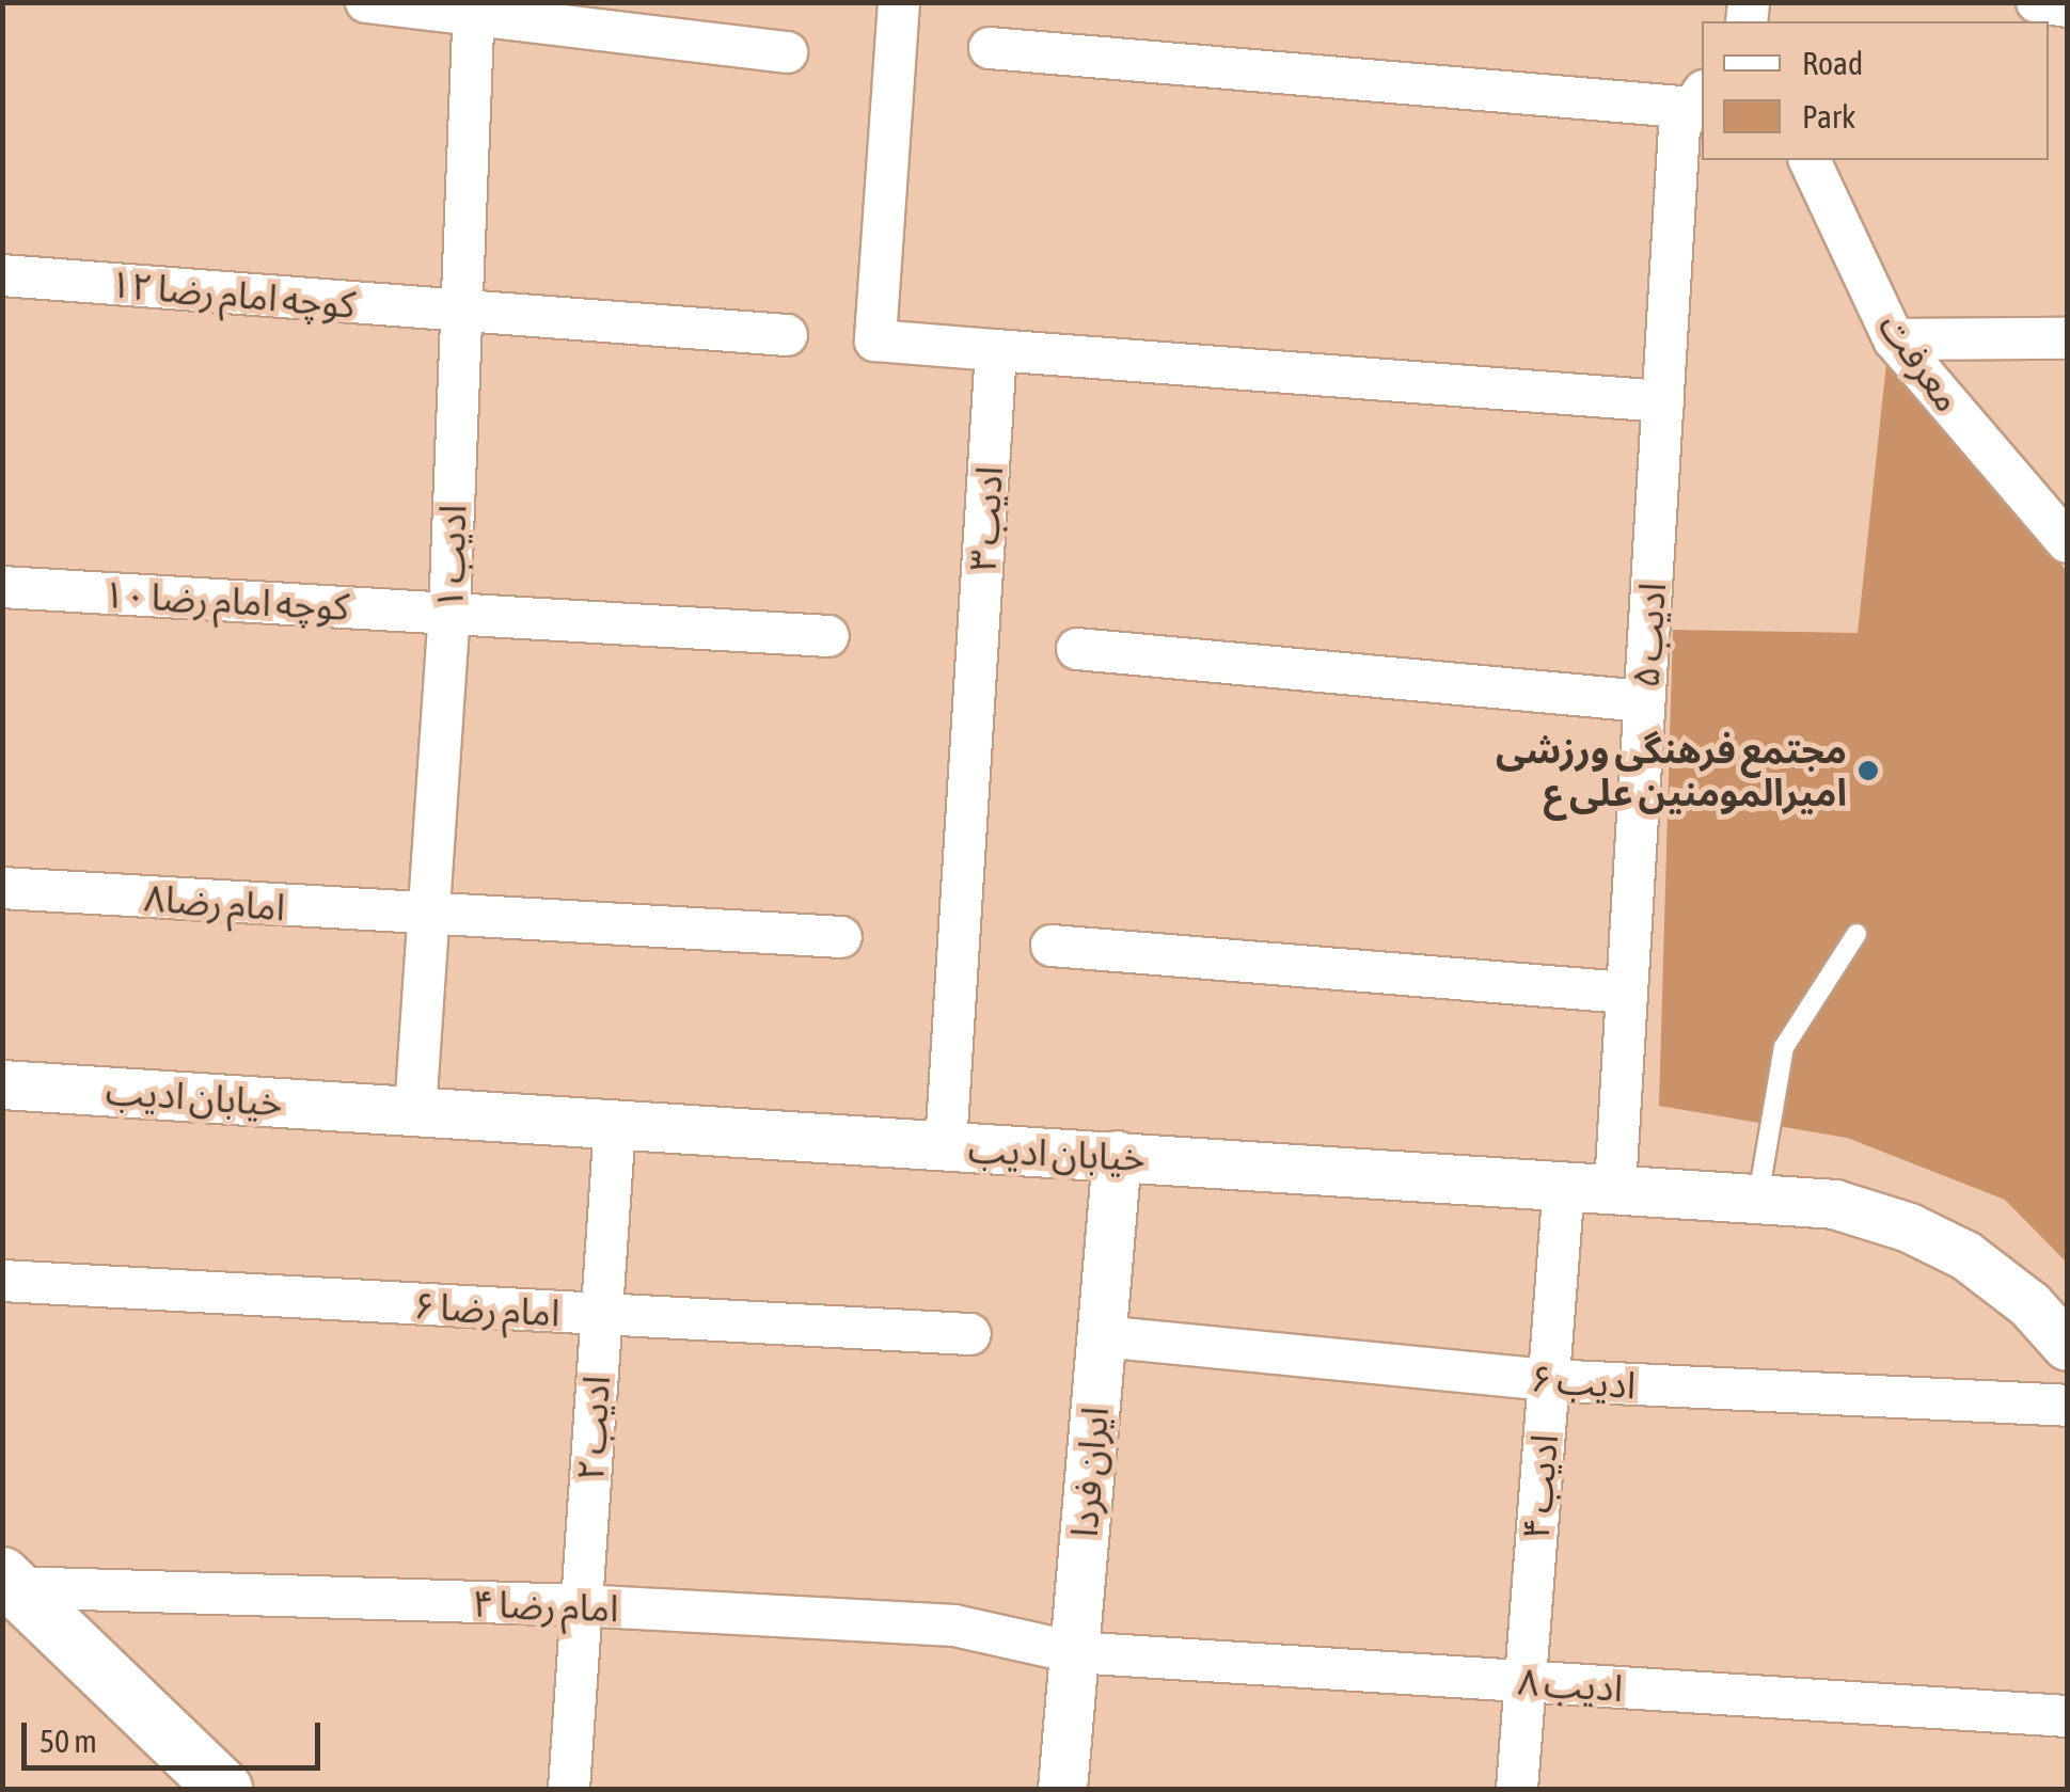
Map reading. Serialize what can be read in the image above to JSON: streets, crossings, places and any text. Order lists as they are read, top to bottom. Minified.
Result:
{"streets":{"street":["کوچه امام رضا ۱۲","معرفت","ادیب ۳","ادیب ۱","کوچه امام رضا ۱۰","ادیب ۵","امام رضا۸","خیابان ادیب","امام رضا ۶","ادیب ۶","ادیب ۲","ایران فردا","ادیب ۴","امام رضا ۴","ادیب ۸"]},"crossings":[["کوچه امام رضا ۱۲","ادیب ۱"],["ادیب ۳","خیابان ادیب"],["ادیب ۱","کوچه امام رضا ۱۰"],["ادیب ۱","امام رضا۸"],["ادیب ۱","خیابان ادیب"],["ادیب ۵","خیابان ادیب"],["خیابان ادیب","ادیب ۲"],["خیابان ادیب","ایران فردا"],["خیابان ادیب","ادیب ۴"],["امام رضا ۶","ادیب ۲"],["ادیب ۶","ایران فردا"],["ادیب ۶","ادیب ۴"],["ادیب ۲","امام رضا ۴"],["ایران فردا","امام رضا ۴"],["ایران فردا","ادیب ۸"],["ادیب ۴","ادیب ۸"],["امام رضا ۴","ادیب ۸"]],"places":["مجتمع فرهنگی ورزشی امیرالمومنین علی ‌ع"],"legend":["Road","Park"],"scale_bar":"50 m"}
